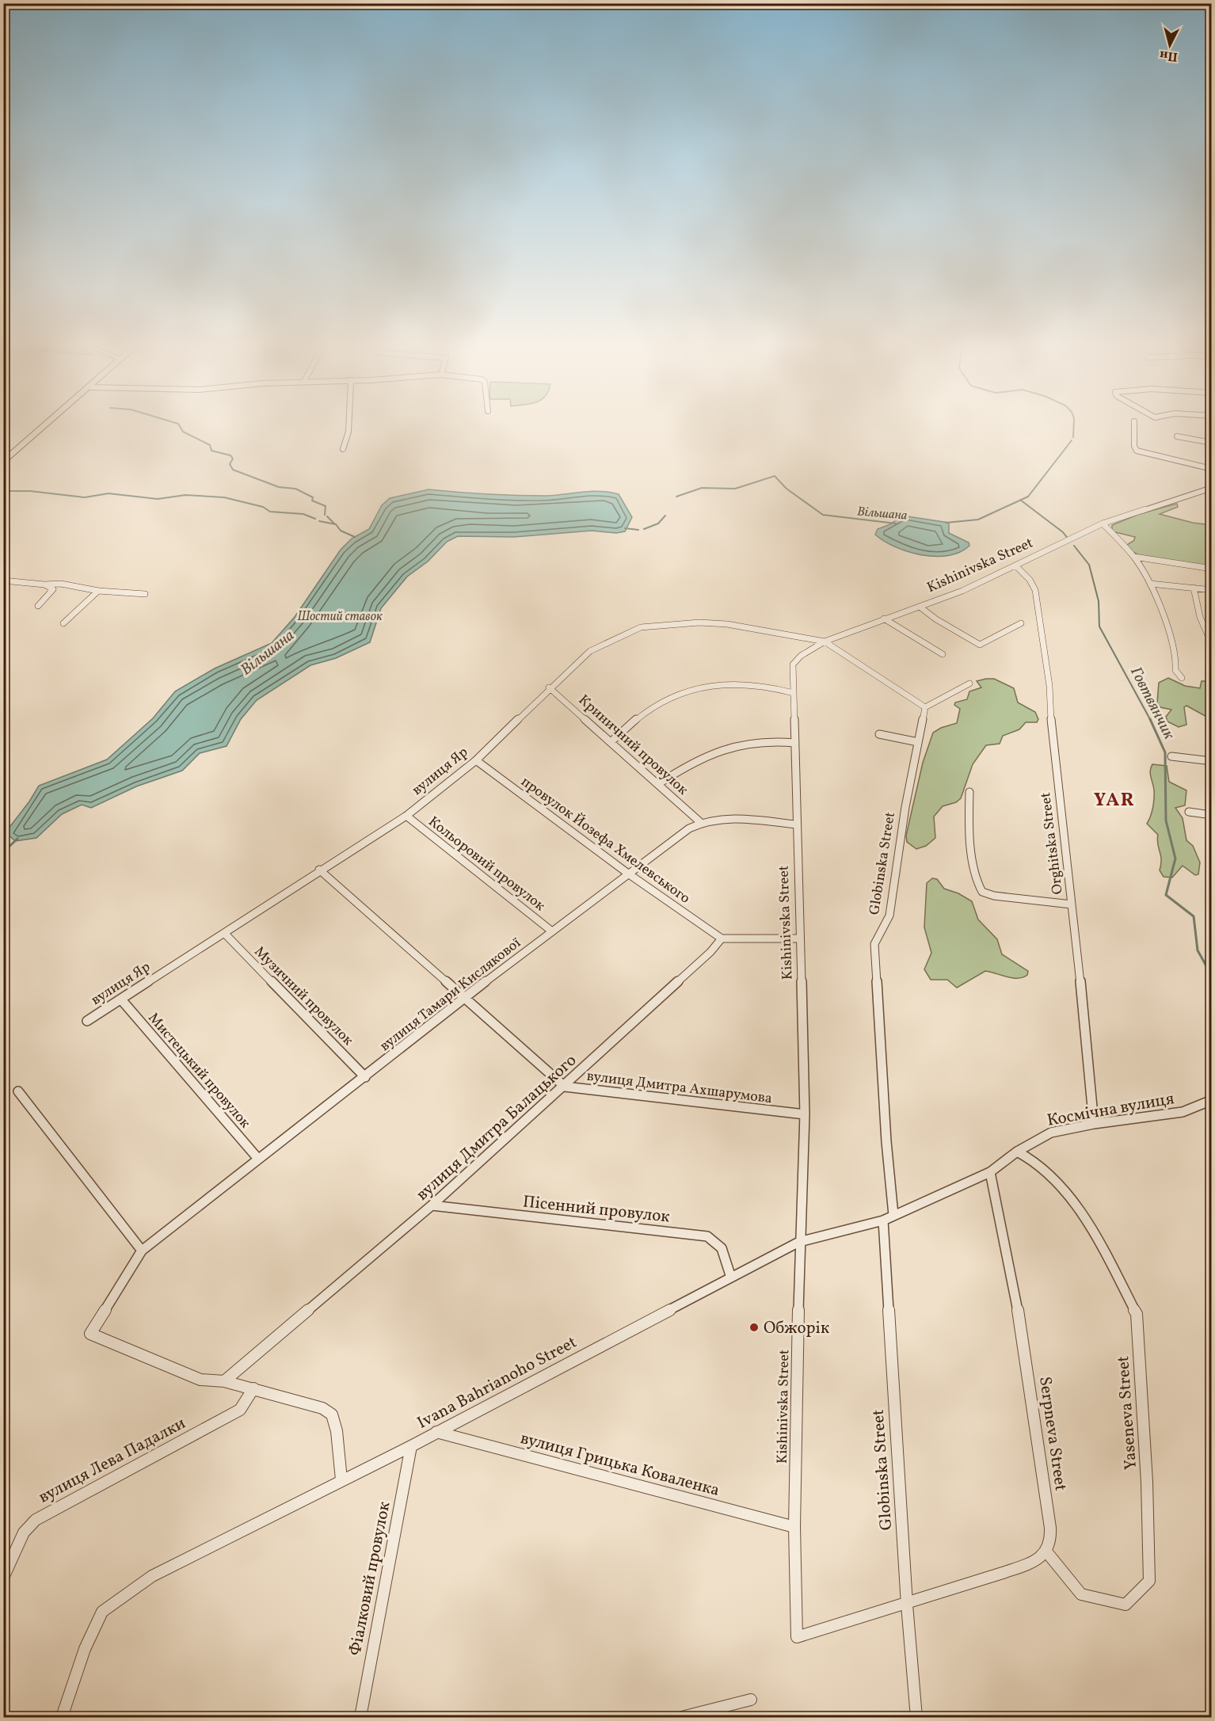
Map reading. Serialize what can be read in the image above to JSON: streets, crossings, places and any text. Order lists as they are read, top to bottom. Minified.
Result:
{"streets":{"street":["Kishinivska Street","Криничний провулок","вулиця Яр","провулок Йозефа Хмелевського","Orghitska Street","Кольоровий провулок","Globinska Street","вулиця Тамари Кислякової","Музичний провулок","Мистецький провулок","вулиця Дмитра Ахшарумова","Космічна вулиця","вулиця Дмитра Балацького","Пісенний провулок","Ivana Bahrianoho Street","Yaseneva Street","Serpneva Street","вулиця Лева Падалки","вулиця Грицька Коваленка","Фіалковий провулок"]},"crossings":[["Kishinivska Street","вулиця Яр"],["Kishinivska Street","Orghitska Street"],["Kishinivska Street","Globinska Street"],["Kishinivska Street","вулиця Тамари Кислякової"],["Kishinivska Street","вулиця Дмитра Ахшарумова"],["Kishinivska Street","Ivana Bahrianoho Street"],["Kishinivska Street","вулиця Грицька Коваленка"],["Криничний провулок","вулиця Яр"],["Криничний провулок","вулиця Тамари Кислякової"],["вулиця Яр","провулок Йозефа Хмелевського"],["вулиця Яр","Кольоровий провулок"],["вулиця Яр","Музичний провулок"],["вулиця Яр","Мистецький провулок"],["провулок Йозефа Хмелевського","вулиця Тамари Кислякової"],["провулок Йозефа Хмелевського","вулиця Дмитра Балацького"],["Orghitska Street","Космічна вулиця"],["Кольоровий провулок","вулиця Тамари Кислякової"],["Globinska Street","Ivana Bahrianoho Street"],["вулиця Тамари Кислякової","Музичний провулок"],["вулиця Тамари Кислякової","Мистецький провулок"],["вулиця Дмитра Ахшарумова","вулиця Дмитра Балацького"],["Космічна вулиця","Ivana Bahrianoho Street"],["Космічна вулиця","Yaseneva Street"],["вулиця Дмитра Балацького","Пісенний провулок"],["Пісенний провулок","Ivana Bahrianoho Street"],["Ivana Bahrianoho Street","Yaseneva Street"],["Ivana Bahrianoho Street","Serpneva Street"],["Ivana Bahrianoho Street","вулиця Грицька Коваленка"],["Ivana Bahrianoho Street","Фіалковий провулок"],["Yaseneva Street","Serpneva Street"]],"districts":["YAR"],"water":["Вільшана","Шостий ставок","Говтвянчик"],"places":["Обжорік"],"north":"bottom"}
